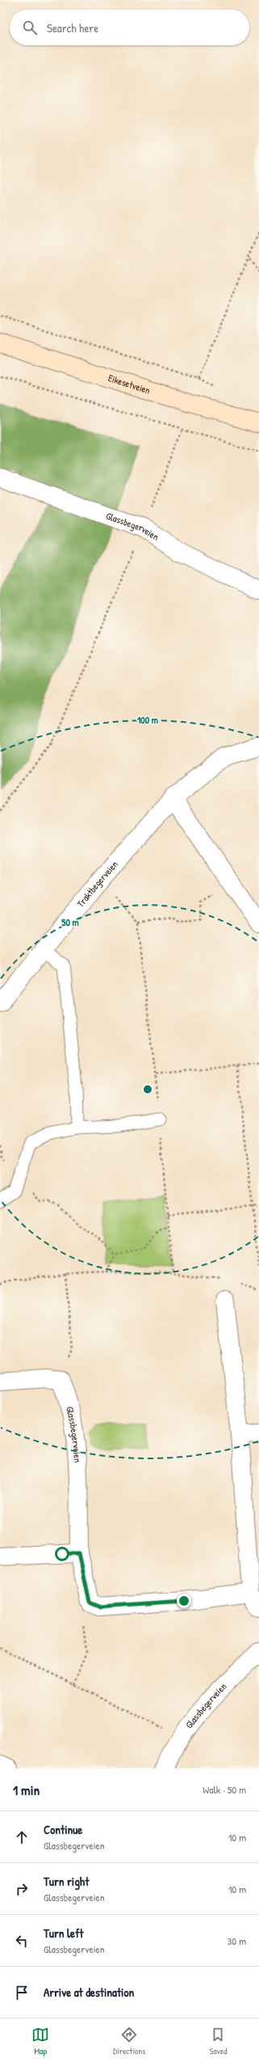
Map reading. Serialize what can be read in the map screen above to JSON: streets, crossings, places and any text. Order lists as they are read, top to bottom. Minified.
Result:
{"streets":{"main road":["Eikesetveien"],"street":["Glassbegerveien","Traktbegerveien"]},"page":{"search":"Search here","heading":["1 min","Walk · 50 m"],"list":[["Continue","Glassbegerveien","10 m"],["Turn right","Glassbegerveien","10 m"],["Turn left","Glassbegerveien","30 m"],"Arrive at destination"],"nav":["Map","Directions","Saved"]},"rings":["100 m","50 m"]}
